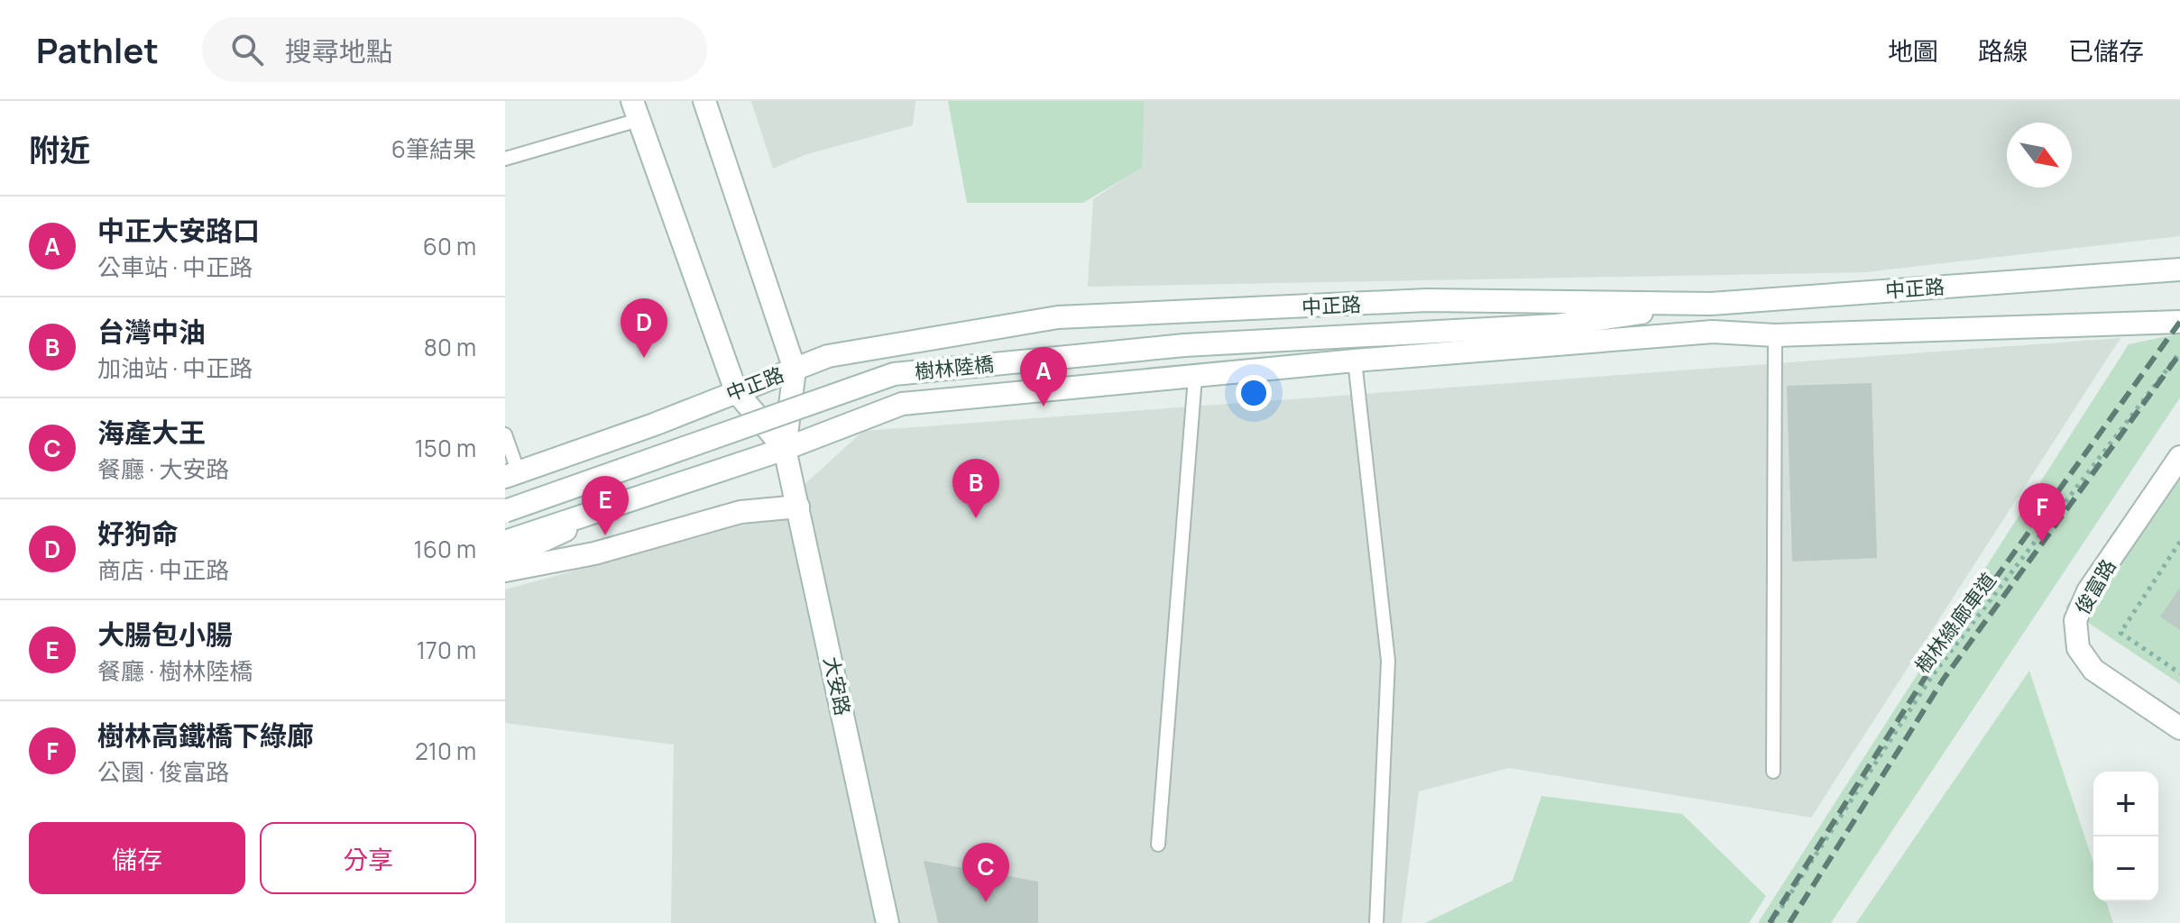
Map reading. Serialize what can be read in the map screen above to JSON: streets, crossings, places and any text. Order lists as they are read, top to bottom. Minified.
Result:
{"streets":{"main road":["中正路","樹林陸橋","俊富路","大安路"],"path":["樹林綠廊車道"]},"crossings":[["中正路","大安路"]],"north":"bottom right","page":{"header":"Pathlet","search":"搜尋地點","nav":["地圖","路線","已儲存"],"heading":["附近","6筆結果"],"list":[{"mark":"A","name":"中正大安路口","note":"公車站 · 中正路","value":"60 m"},{"mark":"B","name":"台灣中油","note":"加油站 · 中正路","value":"80 m"},{"mark":"C","name":"海產大王","note":"餐廳 · 大安路","value":"150 m"},{"mark":"D","name":"好狗命","note":"商店 · 中正路","value":"160 m"},{"mark":"E","name":"大腸包小腸","note":"餐廳 · 樹林陸橋","value":"170 m"},{"mark":"F","name":"樹林高鐵橋下綠廊","note":"公園 · 俊富路","value":"210 m"}],"pins":["D","A","B","E","F","C"],"map_buttons":["+","−"],"buttons":["儲存","分享"]}}
